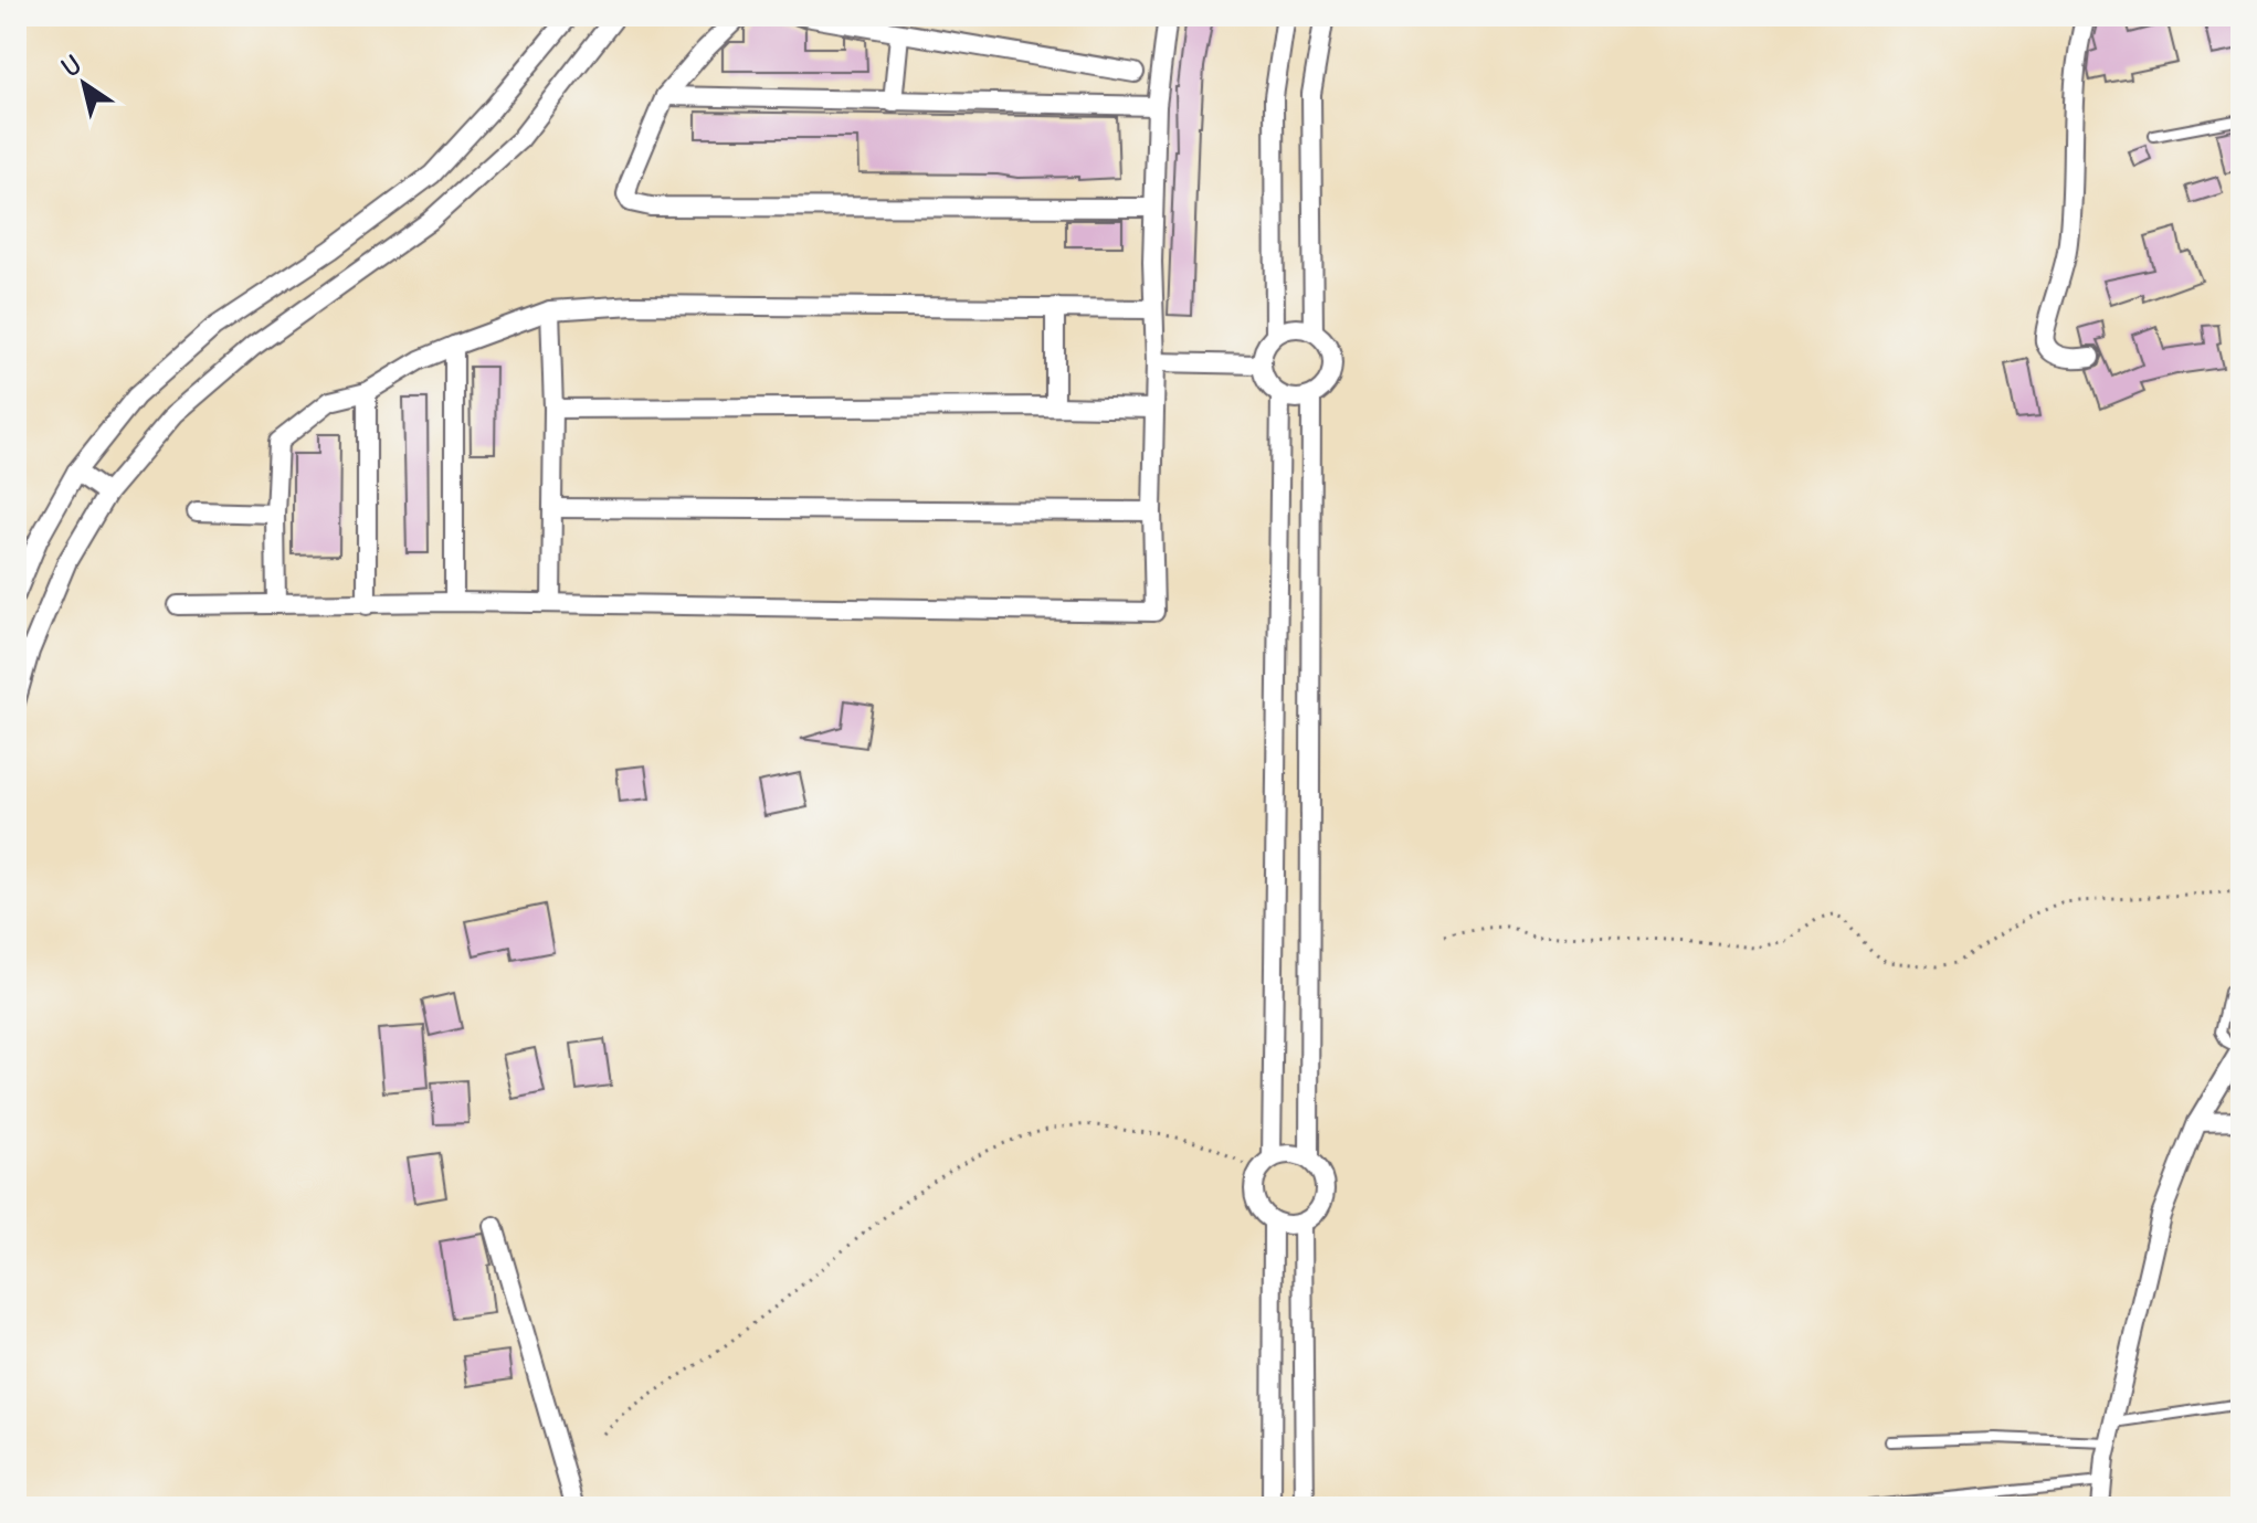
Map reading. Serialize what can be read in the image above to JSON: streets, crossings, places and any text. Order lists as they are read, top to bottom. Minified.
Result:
{"north":"top left"}
